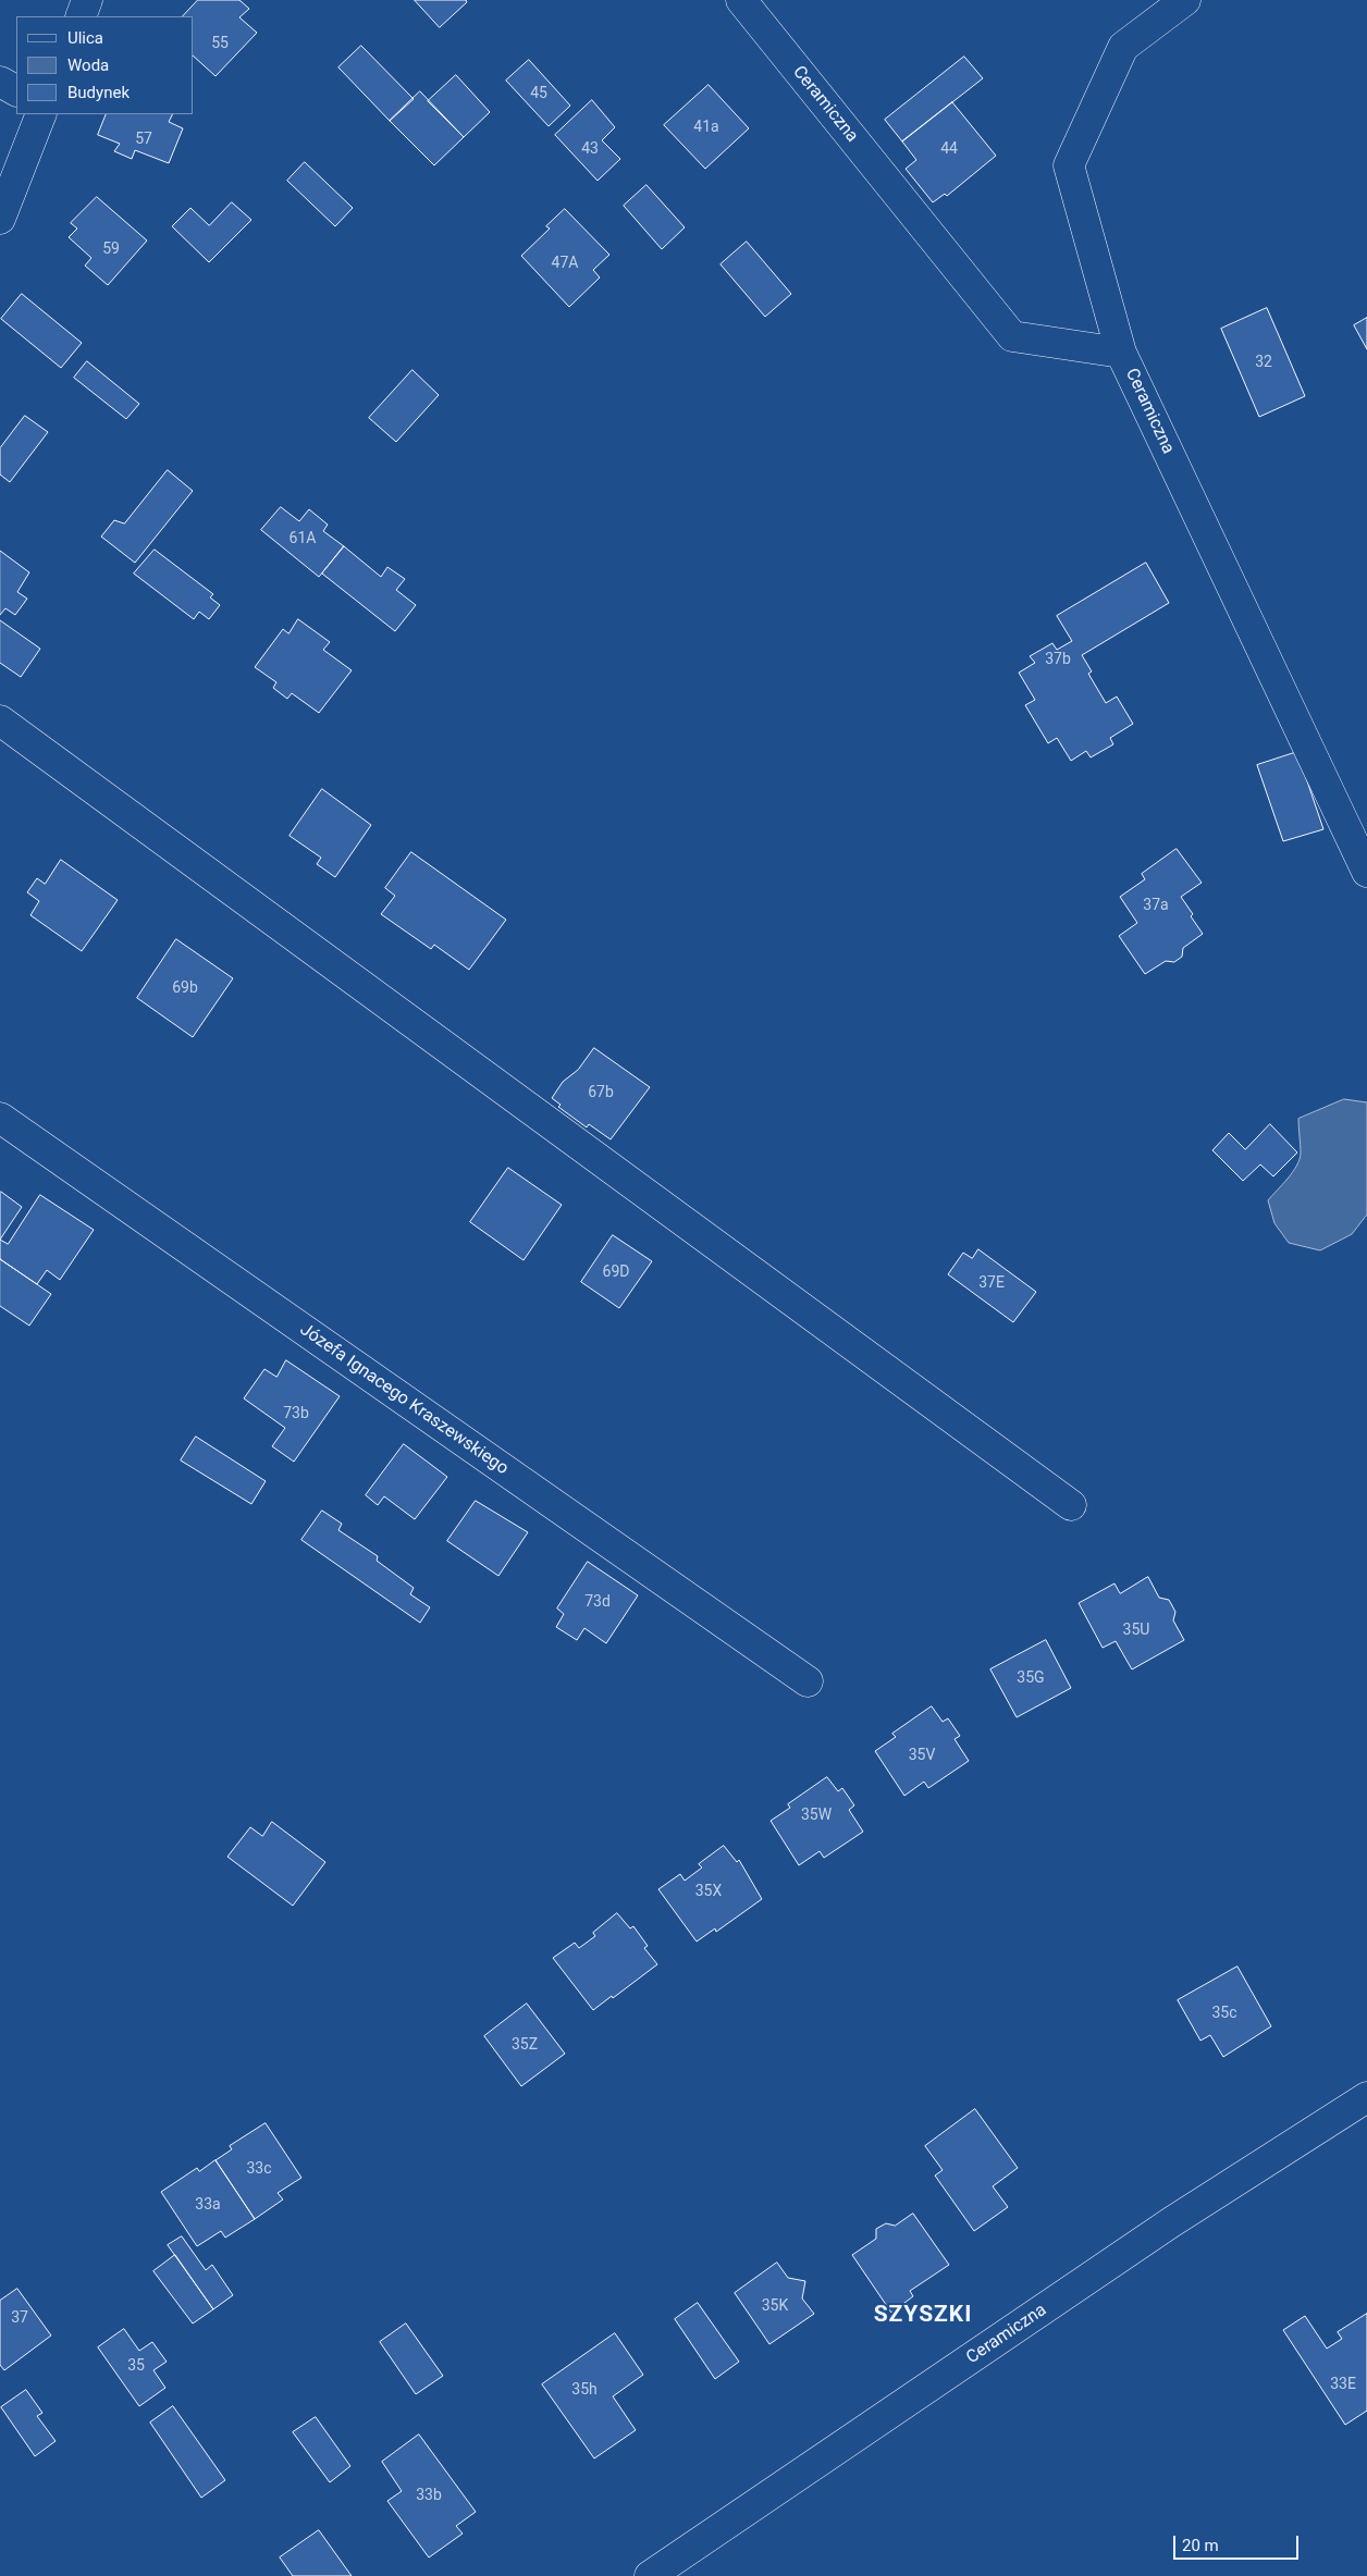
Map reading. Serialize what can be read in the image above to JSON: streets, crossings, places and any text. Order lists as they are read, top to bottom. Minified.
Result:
{"streets":{"street":["Ceramiczna","Józefa Ignacego Kraszewskiego"]},"districts":["SZYSZKI"],"house_numbers":["55","45","41a","57","43","44","59","47A","32","61A","37b","37a","69b","67b","69D","37E","73b","73d","35U","35G","35V","35W","35X","35c","35Z","33c","33a","35K","37","35","33E","35h","33b"],"legend":["Ulica","Woda","Budynek"],"scale_bar":"20 m"}
